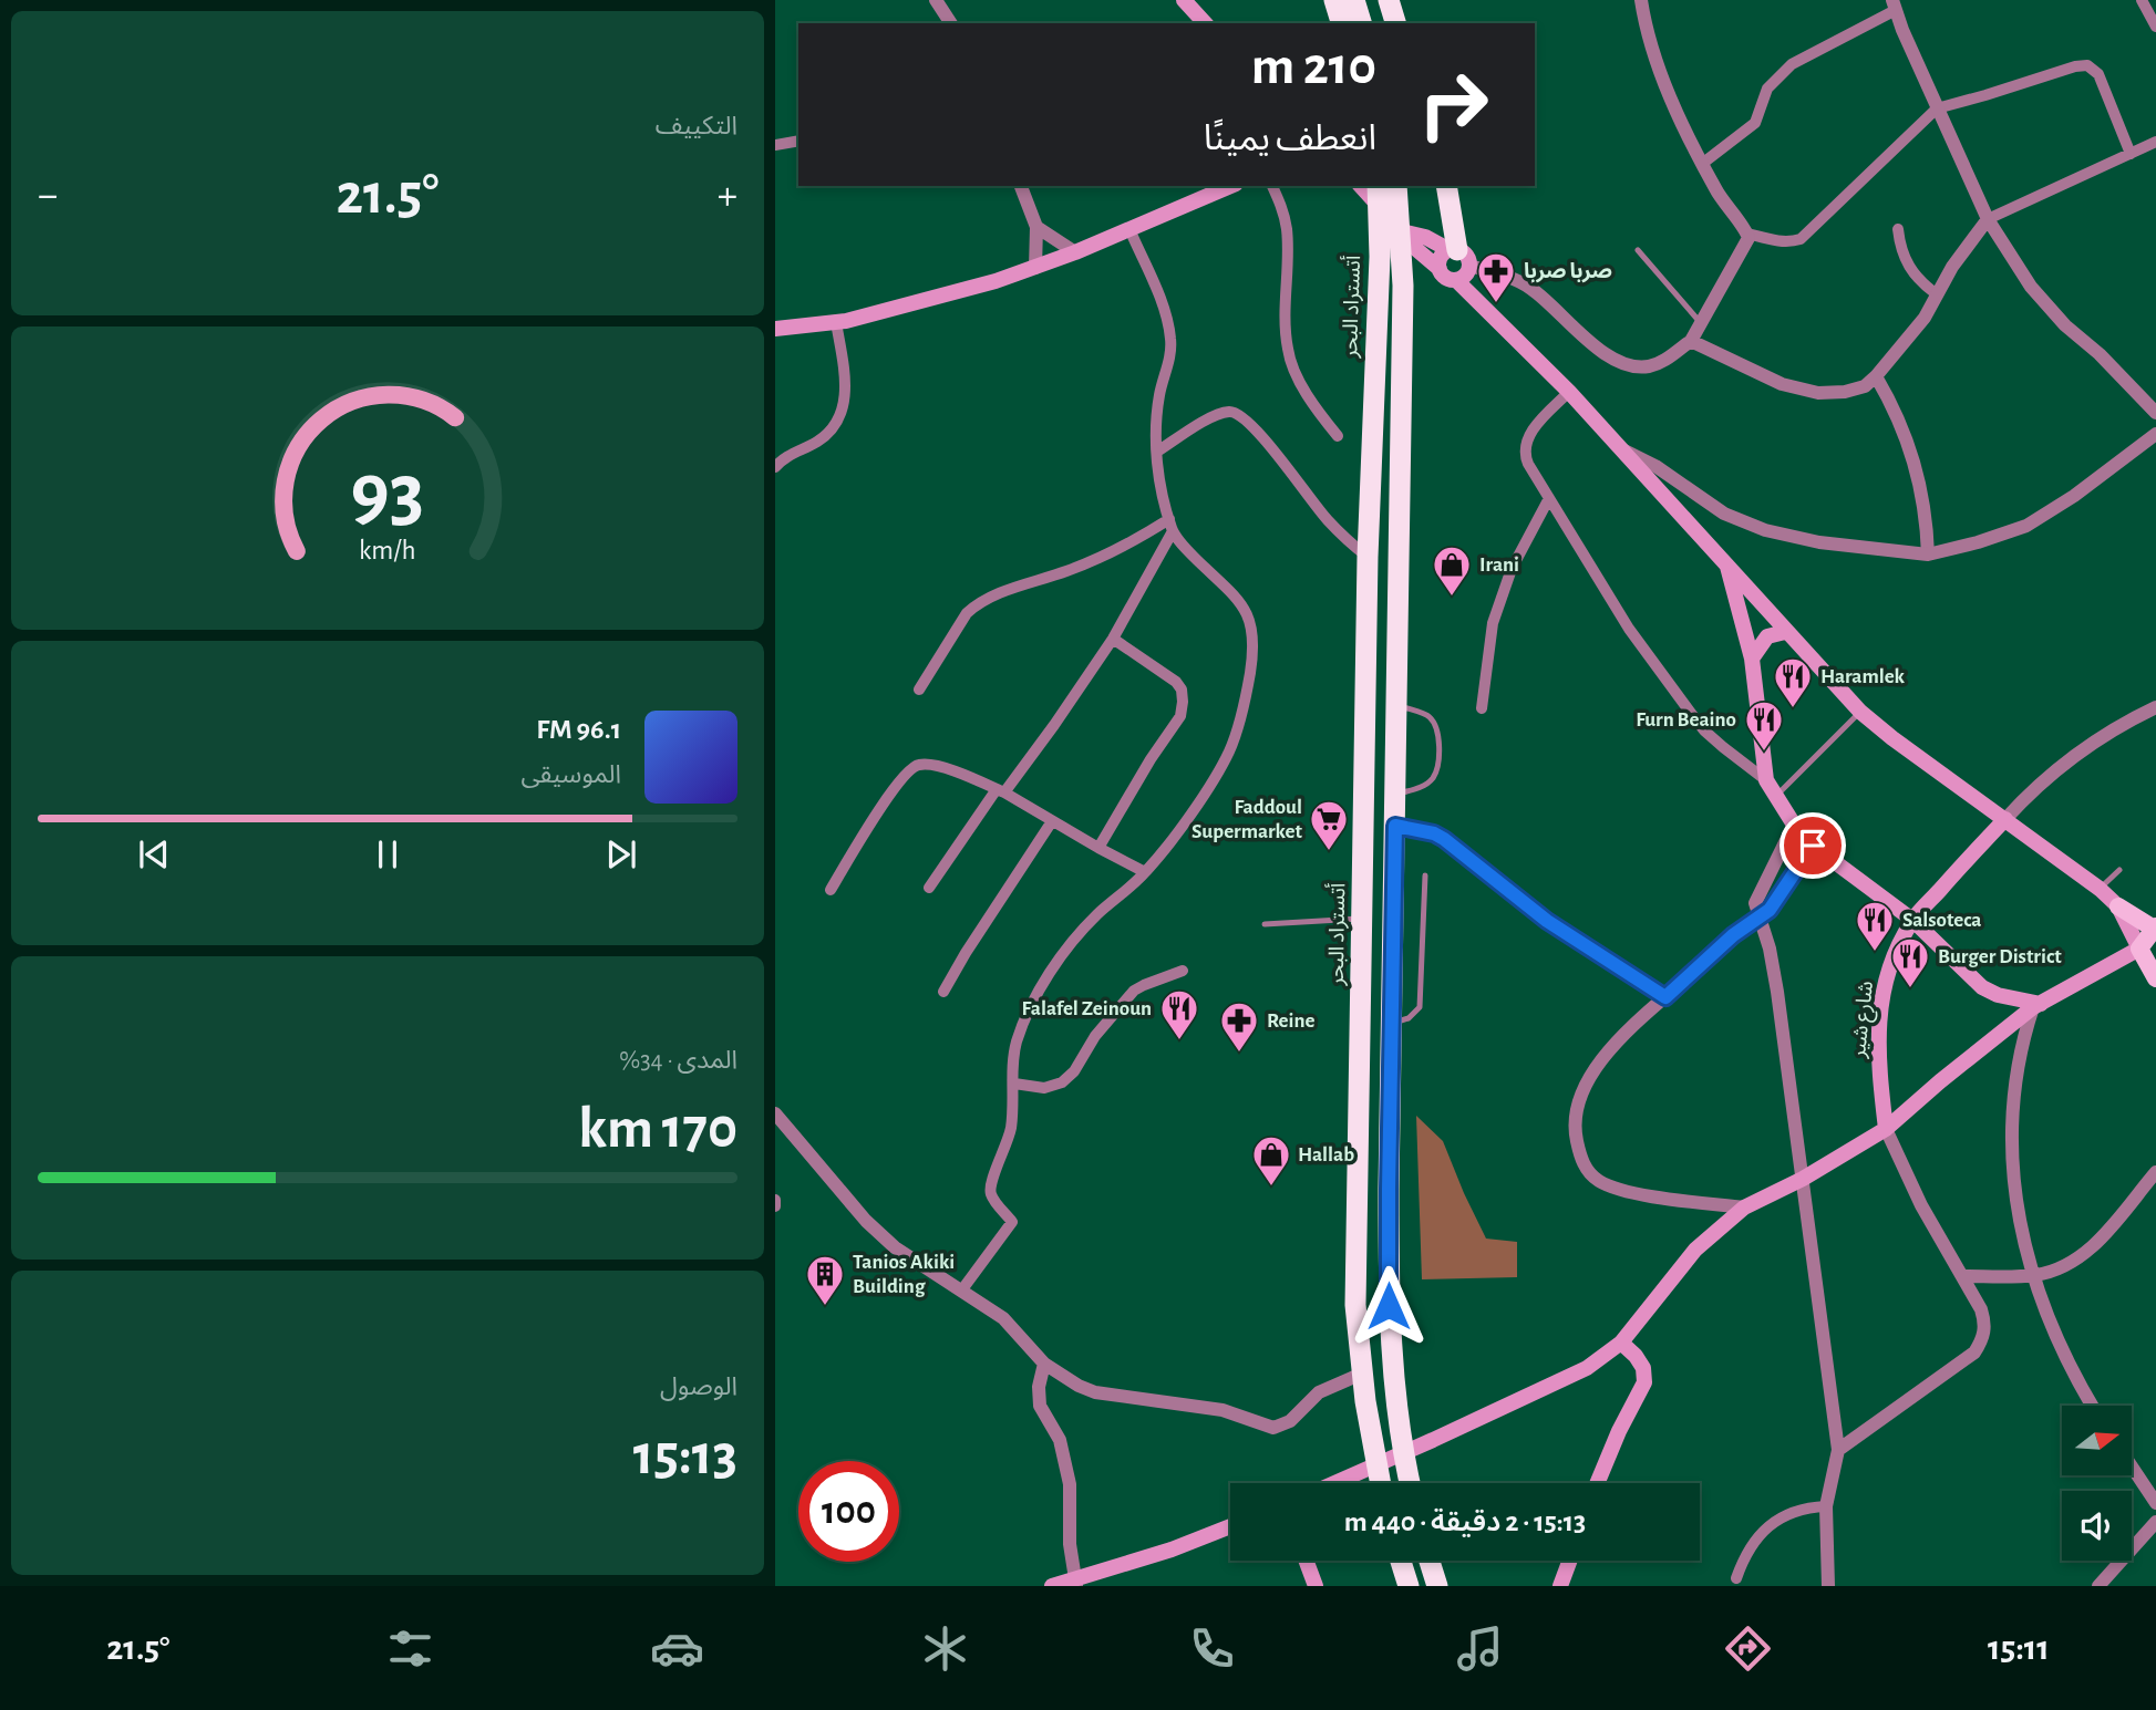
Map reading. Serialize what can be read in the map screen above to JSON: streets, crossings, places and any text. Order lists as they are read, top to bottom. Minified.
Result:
{"streets":{"highway":["أتستراد البحر"],"main road":["شارع شير"]},"places":{"pharmacy":["صربا صربا","Reine"],"shop":["Irani","Hallab"],"restaurant":["Haramlek","Furn Beaino","Salsoteca","Burger District","Falafel Zeinoun"],"supermarket":["Faddoul Supermarket"],"building":["Tanios Akiki Building"]},"north":"right","page":{"tile":["التكييف",["المدى · 34%","170 km"],["الوصول","15:13"]],"turn":["210 m","انعطف يمينًا"],"heat":["−","21.5°","+"],"song":["96.1 FM","الموسيقى"],"limit":"100","trip":"15:13 · 2 دقيقة · 440 m","tabs":["15:11","21.5°"],"gauge":["93","km/h"]}}
